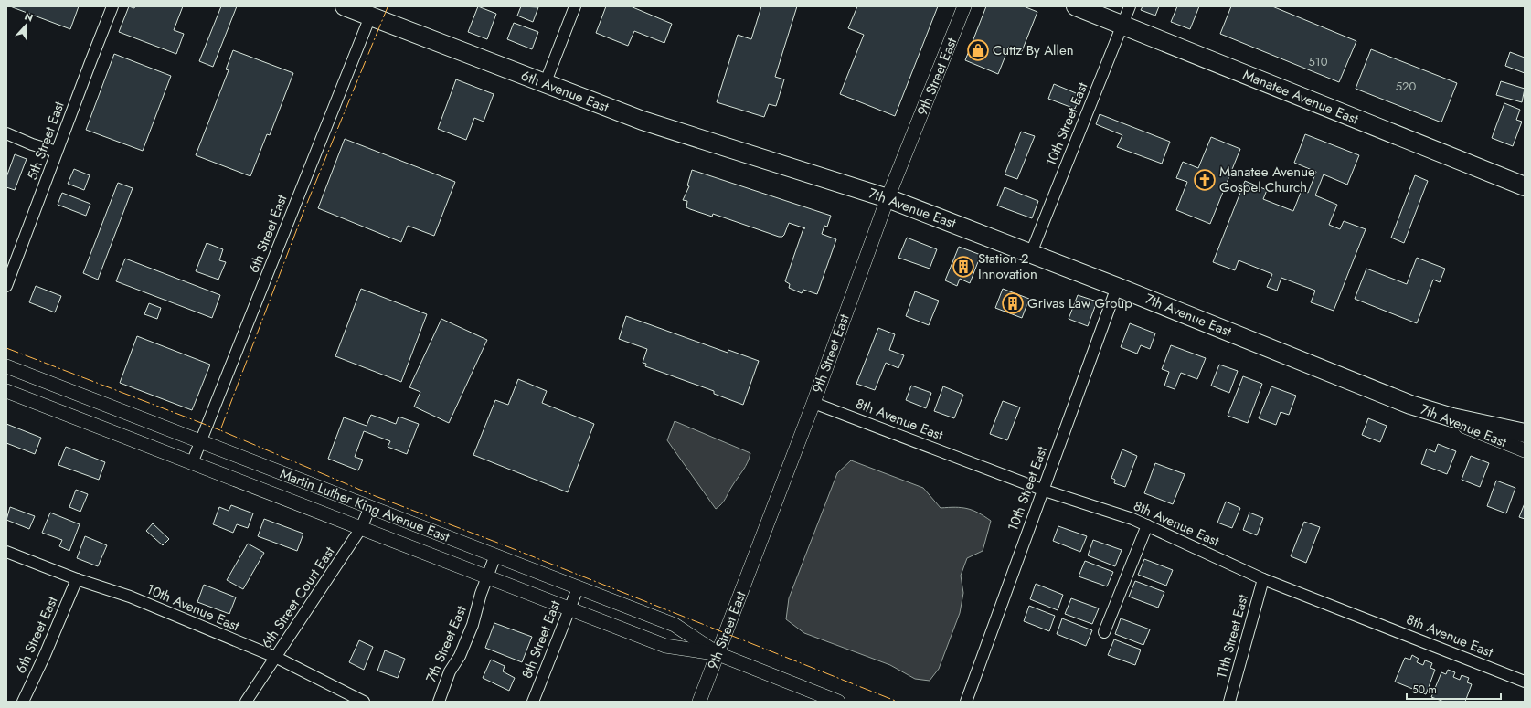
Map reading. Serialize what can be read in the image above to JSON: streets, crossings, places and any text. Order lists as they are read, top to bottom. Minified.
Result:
{"streets":{"main road":["6th Avenue East","Manatee Avenue East","7th Avenue East"],"street":["9th Street East","10th Street East","5th Street East","6th Street East","8th Avenue East","Martin Luther King Avenue East","6th Street Court East","10th Avenue East","11th Street East","8th Street East","7th Street East"]},"crossings":[["9th Street East","7th Avenue East"],["9th Street East","8th Avenue East"],["9th Street East","Martin Luther King Avenue East"],["6th Avenue East","7th Avenue East"],["6th Avenue East","6th Street East"],["Manatee Avenue East","10th Street East"],["10th Street East","7th Avenue East"],["10th Street East","8th Avenue East"],["6th Street East","Martin Luther King Avenue East"],["6th Street East","10th Avenue East"],["8th Avenue East","11th Street East"],["Martin Luther King Avenue East","6th Street Court East"],["Martin Luther King Avenue East","8th Street East"],["Martin Luther King Avenue East","7th Street East"],["6th Street Court East","10th Avenue East"]],"places":{"shop":["Cuttz By Allen"],"church":["Manatee Avenue Gospel Church"],"building":["Station 2 Innovation","Grivas Law Group"]},"house_numbers":["510","520"],"scale_bar":"50 m","north":"top"}
